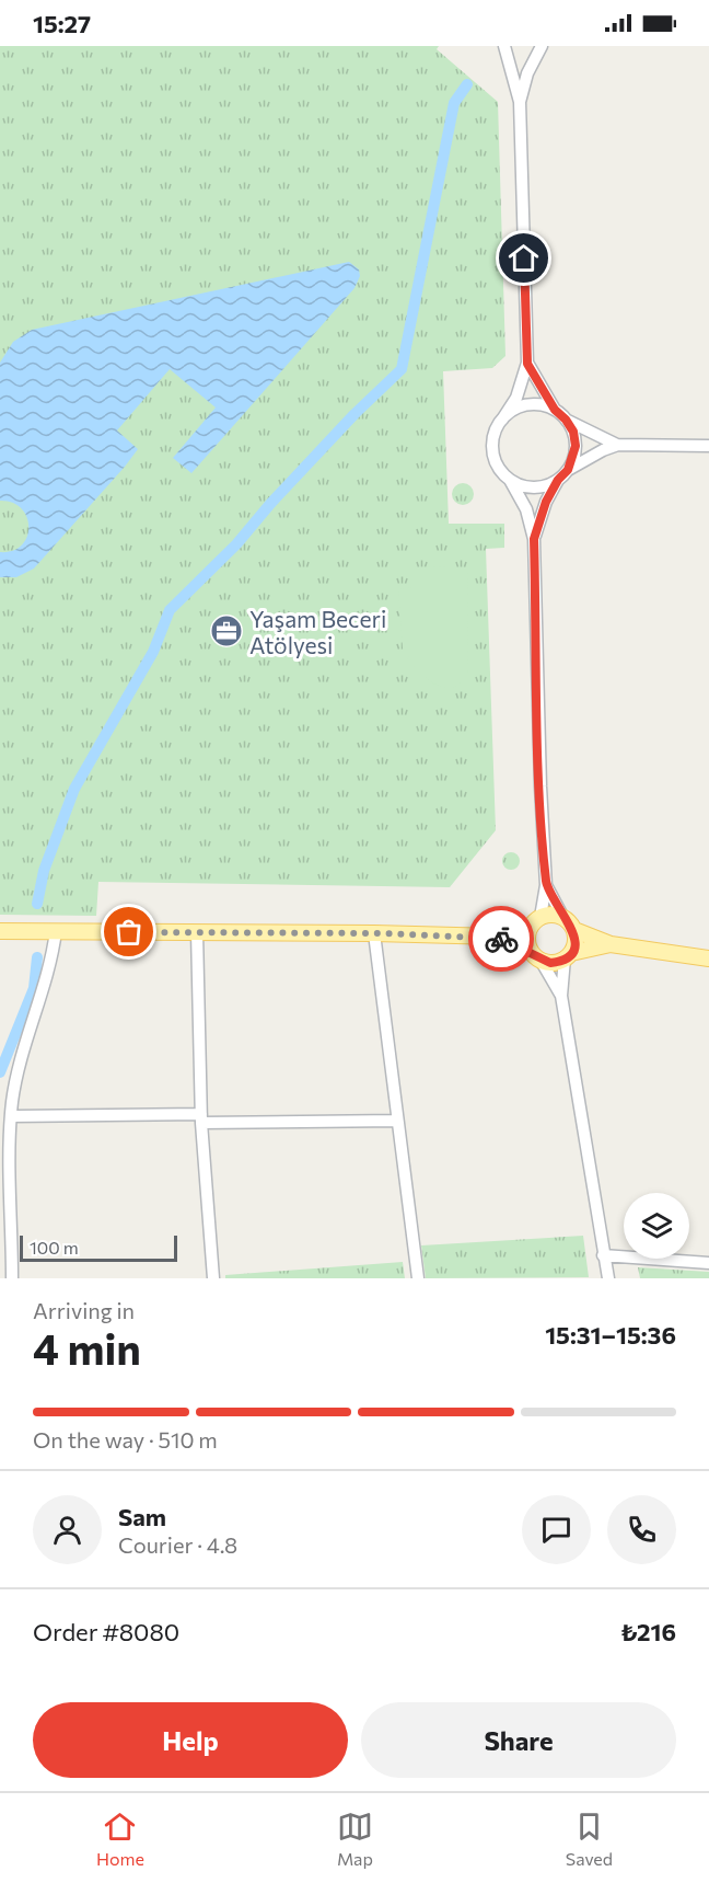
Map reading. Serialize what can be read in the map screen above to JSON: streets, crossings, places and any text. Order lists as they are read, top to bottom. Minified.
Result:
{"places":{"office":["Yaşam Beceri Atölyesi"]},"scale_bar":"100 m","page":{"status":"15:27","scale":"100 m","heading":["4 min","Arriving in","15:31–15:36"],"panel":["Sam","Courier · 4.8","Order #8080","₺216"],"bar":"On the way · 510 m","buttons":["Help","Share"],"tabs":["Home","Map","Saved"]}}
